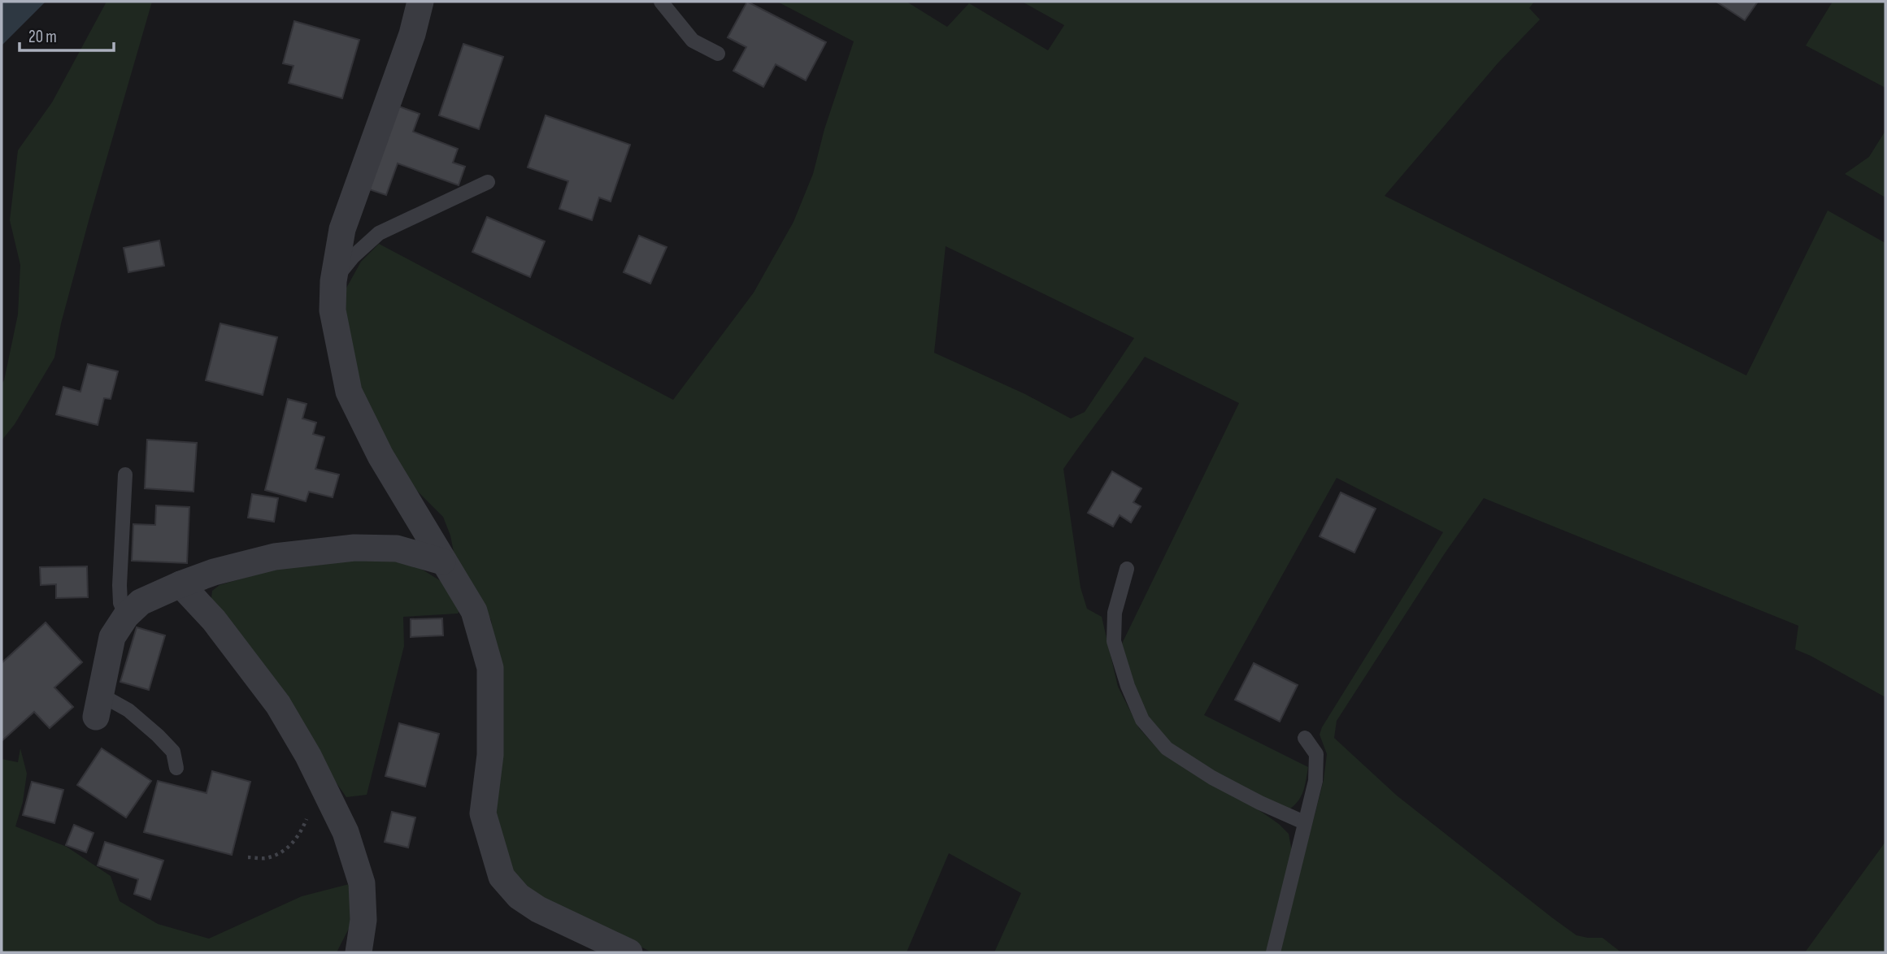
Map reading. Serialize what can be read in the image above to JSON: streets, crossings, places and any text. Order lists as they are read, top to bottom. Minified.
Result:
{"scale_bar":"20 m"}
